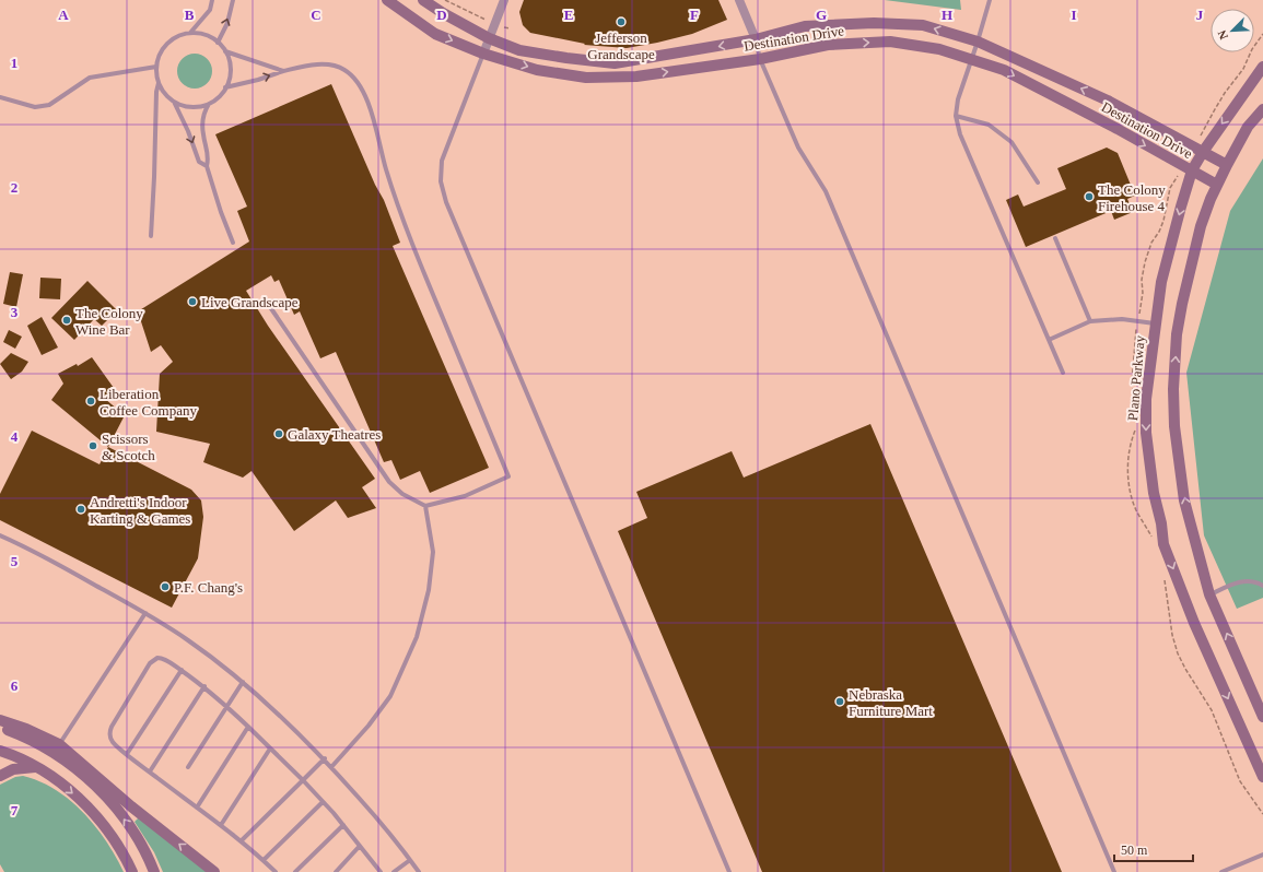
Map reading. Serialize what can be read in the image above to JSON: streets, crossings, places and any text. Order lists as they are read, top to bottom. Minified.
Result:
{"streets":{"street":["Destination Drive","Plano Parkway"]},"crossings":[["Destination Drive","Plano Parkway"]],"places":["Jefferson Grandscape","The Colony Firehouse 4","Live Grandscape","The Colony Wine Bar","Liberation Coffee Company","Galaxy Theatres","Scissors & Scotch","Andretti's Indoor Karting & Games","P.F. Chang's","Nebraska Furniture Mart"],"scale_bar":"50 m","north":"bottom left","grid":{"columns":["A","B","C","D","E","F","G","H","I","J"],"rows":["1","2","3","4","5","6","7"]}}
